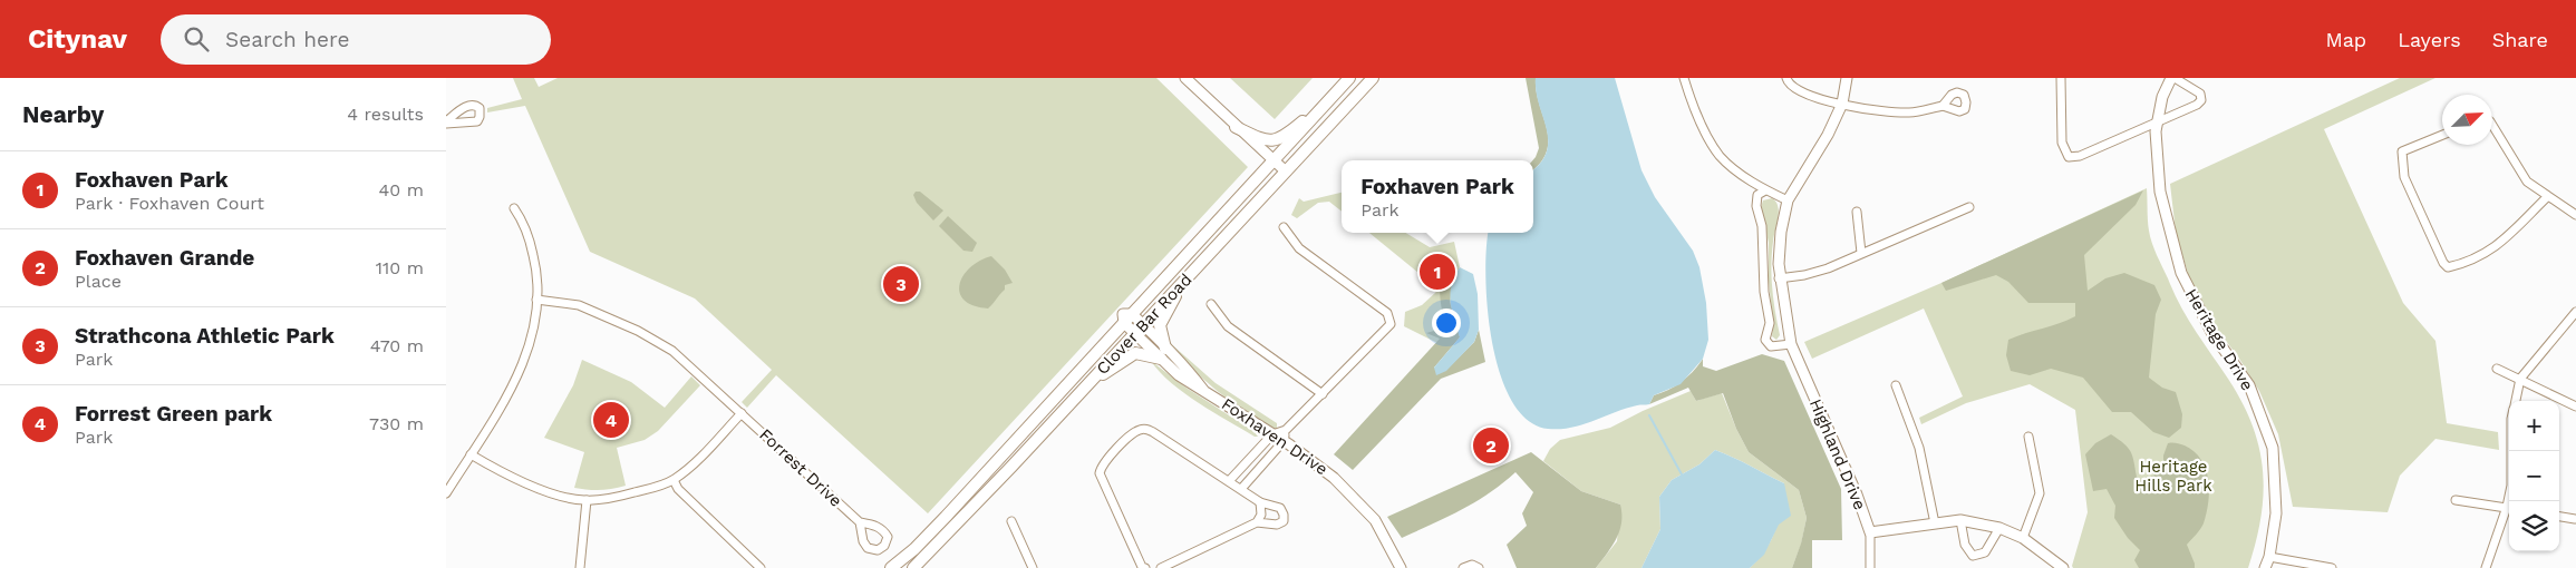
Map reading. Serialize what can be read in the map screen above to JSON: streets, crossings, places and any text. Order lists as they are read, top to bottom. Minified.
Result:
{"streets":{"main road":["Clover Bar Road"],"street":["Heritage Drive","Foxhaven Drive","Highland Drive","Forrest Drive"]},"crossings":[["Clover Bar Road","Foxhaven Drive"]],"parks":["Heritage Hills Park"],"north":"top right","page":{"header":"Citynav","search":"Search here","nav":["Map","Layers","Share"],"heading":["Nearby","4 results"],"list":[{"mark":"1","name":"Foxhaven Park","note":"Park · Foxhaven Court","value":"40 m"},{"mark":"2","name":"Foxhaven Grande","note":"Place","value":"110 m"},{"mark":"3","name":"Strathcona Athletic Park","note":"Park","value":"470 m"},{"mark":"4","name":"Forrest Green park","note":"Park","value":"730 m"}],"popup":["Foxhaven Park","Park"],"pins":["1","3","4","2"],"map_buttons":["+","−"]}}
